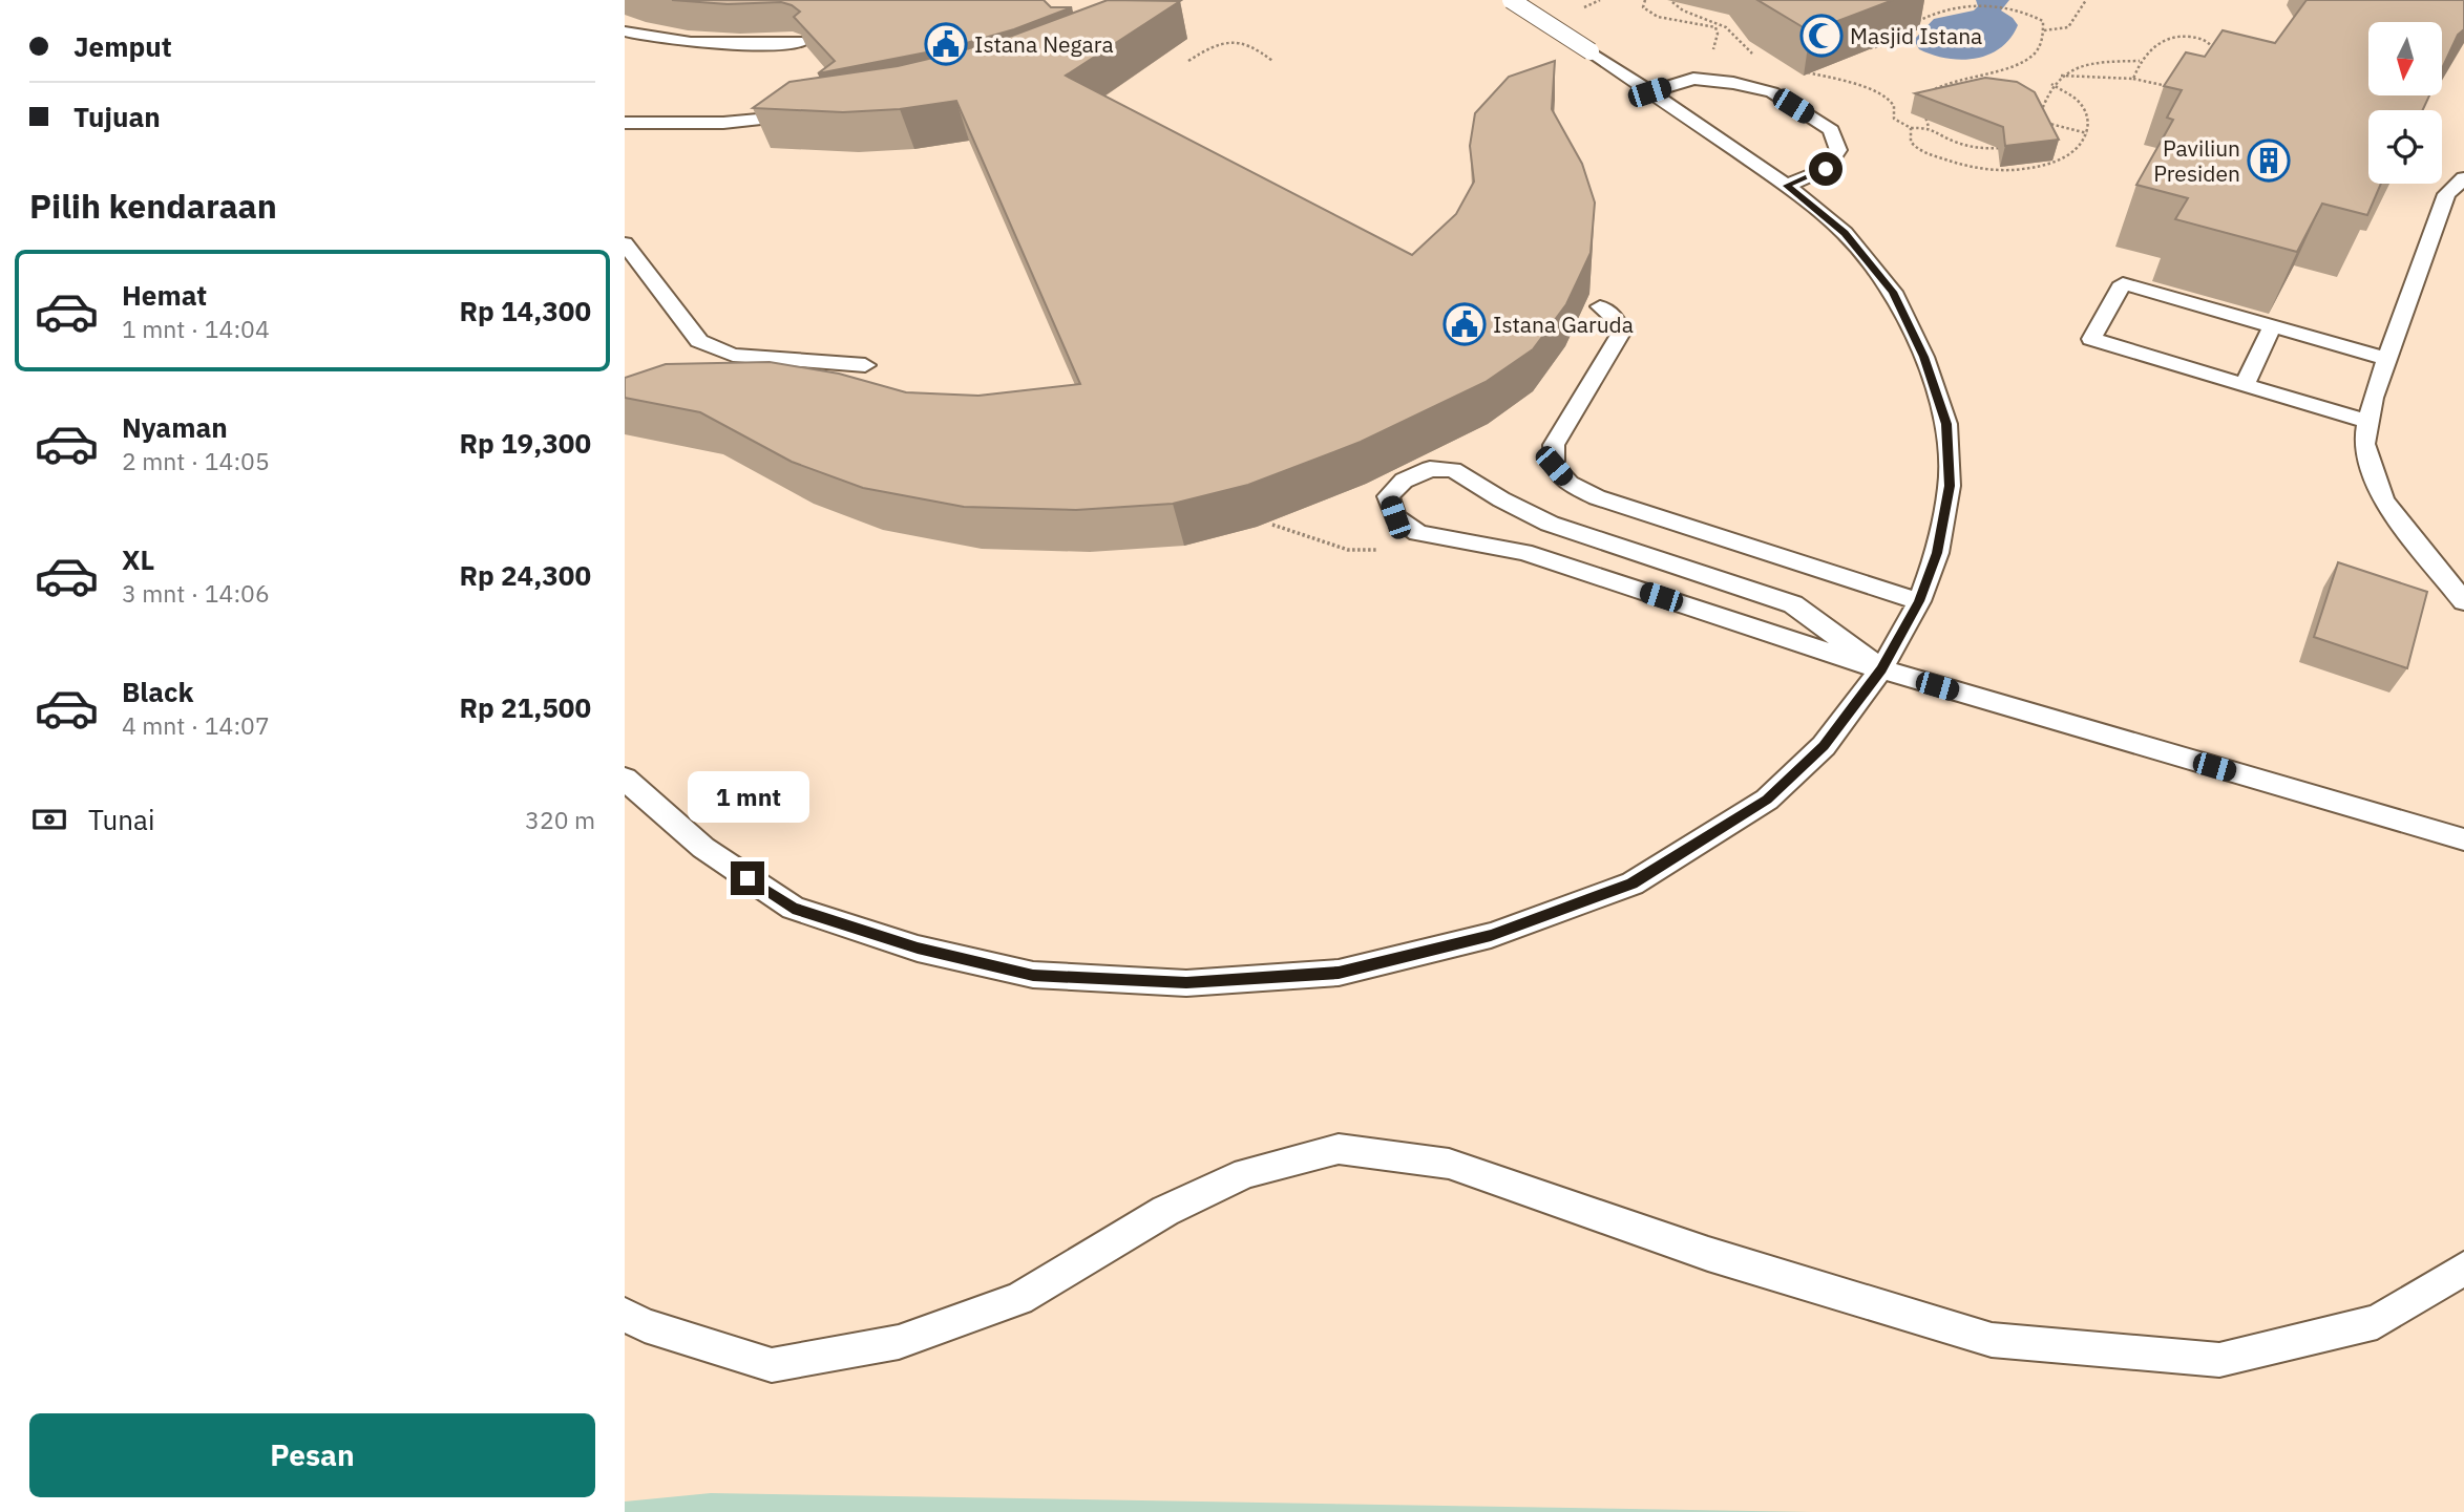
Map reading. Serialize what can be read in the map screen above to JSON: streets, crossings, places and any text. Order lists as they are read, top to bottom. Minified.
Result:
{"places":{"mosque":["Masjid Istana"],"public building":["Istana Negara","Istana Garuda"],"building":["Paviliun Presiden"]},"north":"bottom","page":{"banner":["Jemput","Tujuan"],"heading":"Pilih kendaraan","list":[{"name":"Hemat","note":"1 mnt · 14:04","value":"Rp 14,300"},{"name":"Nyaman","note":"2 mnt · 14:05","value":"Rp 19,300"},{"name":"XL","note":"3 mnt · 14:06","value":"Rp 24,300"},{"name":"Black","note":"4 mnt · 14:07","value":"Rp 21,500"}],"bubble":"1 mnt","pay":["Tunai","320 m"],"buttons":"Pesan"}}
